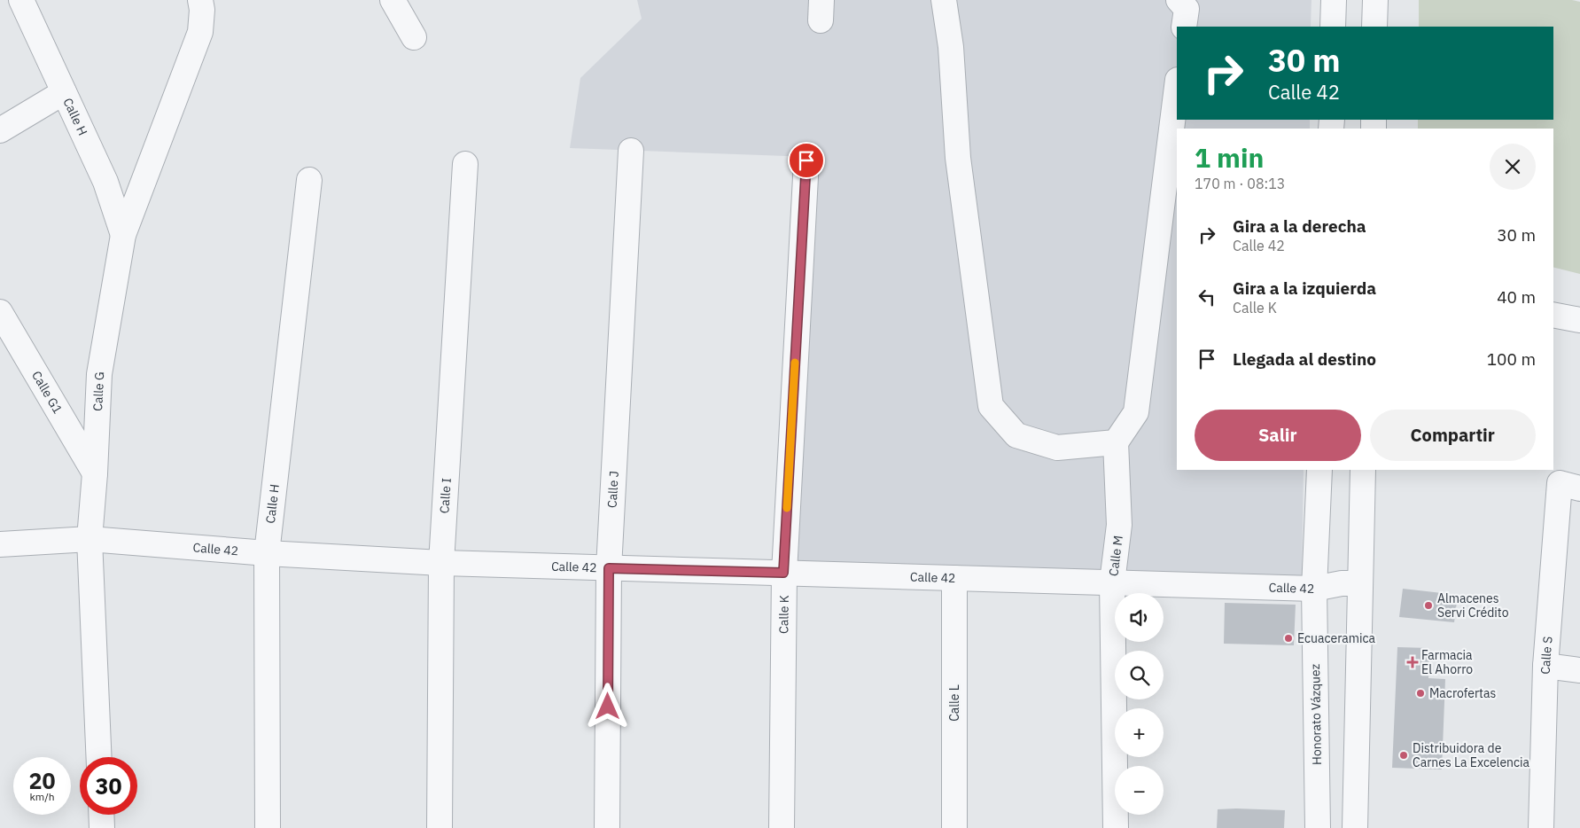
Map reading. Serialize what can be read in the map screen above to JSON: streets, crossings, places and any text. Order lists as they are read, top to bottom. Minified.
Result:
{"streets":{"street":["Calle H","Calle G","Calle G1","Calle J","Calle I","Calle 42","Calle M","Calle K","Calle S","Calle L","Honorato Vázquez"]},"crossings":[["Calle H","Calle G"],["Calle H","Calle 42"],["Calle G","Calle G1"],["Calle G","Calle 42"],["Calle J","Calle 42"],["Calle I","Calle 42"],["Calle 42","Calle M"],["Calle 42","Calle K"],["Calle 42","Calle L"],["Calle 42","Honorato Vázquez"]],"places":{"other":["Almacenes Servi Crédito","Ecuaceramica","Macrofertas","Distribuidora de Carnes La Excelencia"],"health":["Farmacia El Ahorro"]},"page":{"turn":["30 m","Calle 42"],"heading":["1 min","170 m · 08:13"],"list":[{"name":"Gira a la derecha","note":"Calle 42","value":"30 m"},{"name":"Gira a la izquierda","note":"Calle K","value":"40 m"},{"name":"Llegada al destino","value":"100 m"}],"buttons":["Salir","Compartir"],"map_buttons":["+","−"],"speed":"20 km/h","limit":"30"}}
